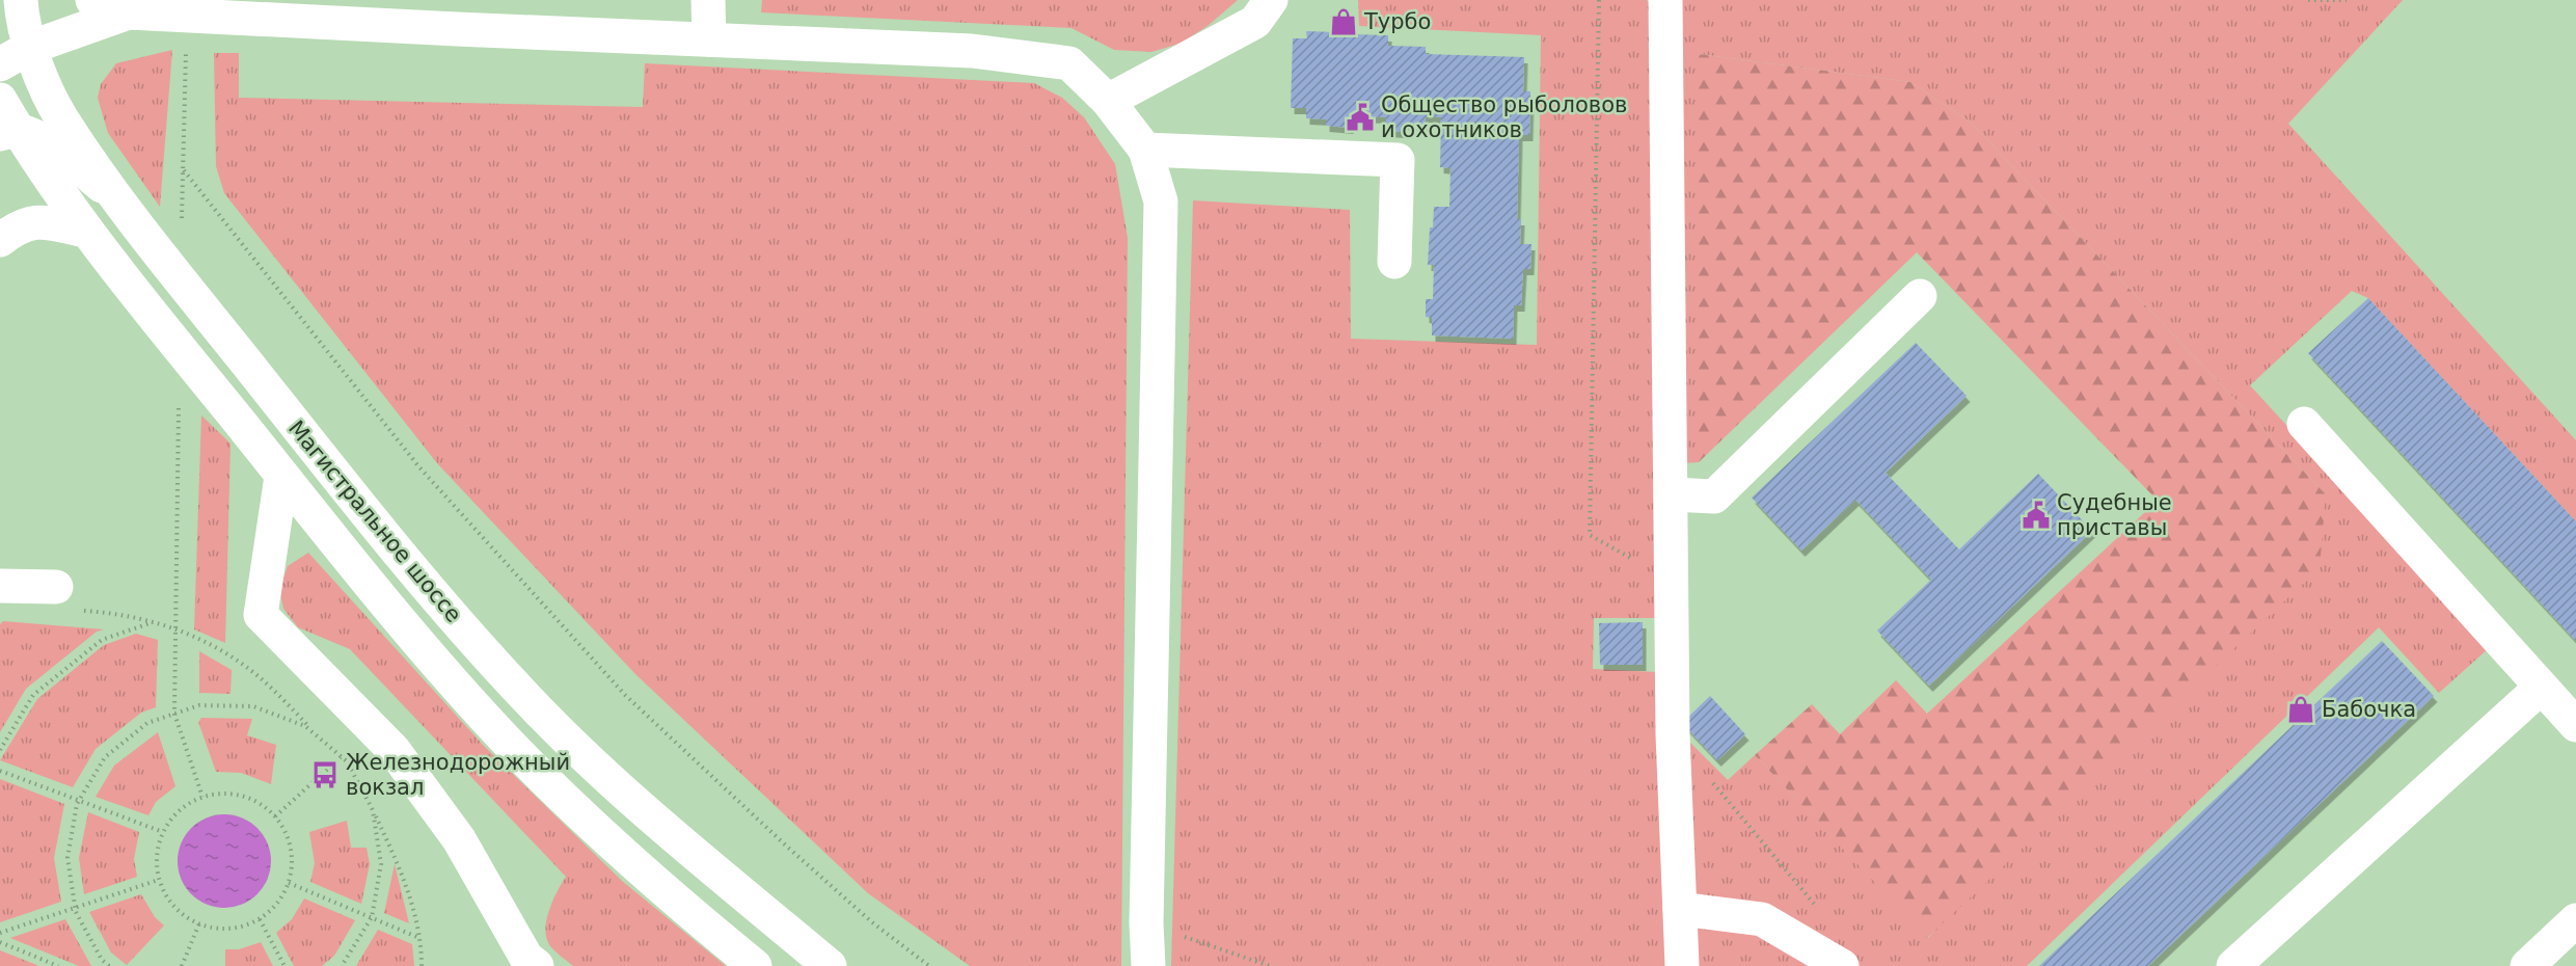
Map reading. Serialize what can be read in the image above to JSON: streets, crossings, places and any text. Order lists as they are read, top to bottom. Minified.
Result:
{"streets":{"main road":["Магистральное шоссе"]},"places":{"shop":["Турбо","Бабочка"],"public building":["Общество рыболовов и охотников","Судебные приставы"],"bus stop":["Железнодорожный вокзал"]}}
